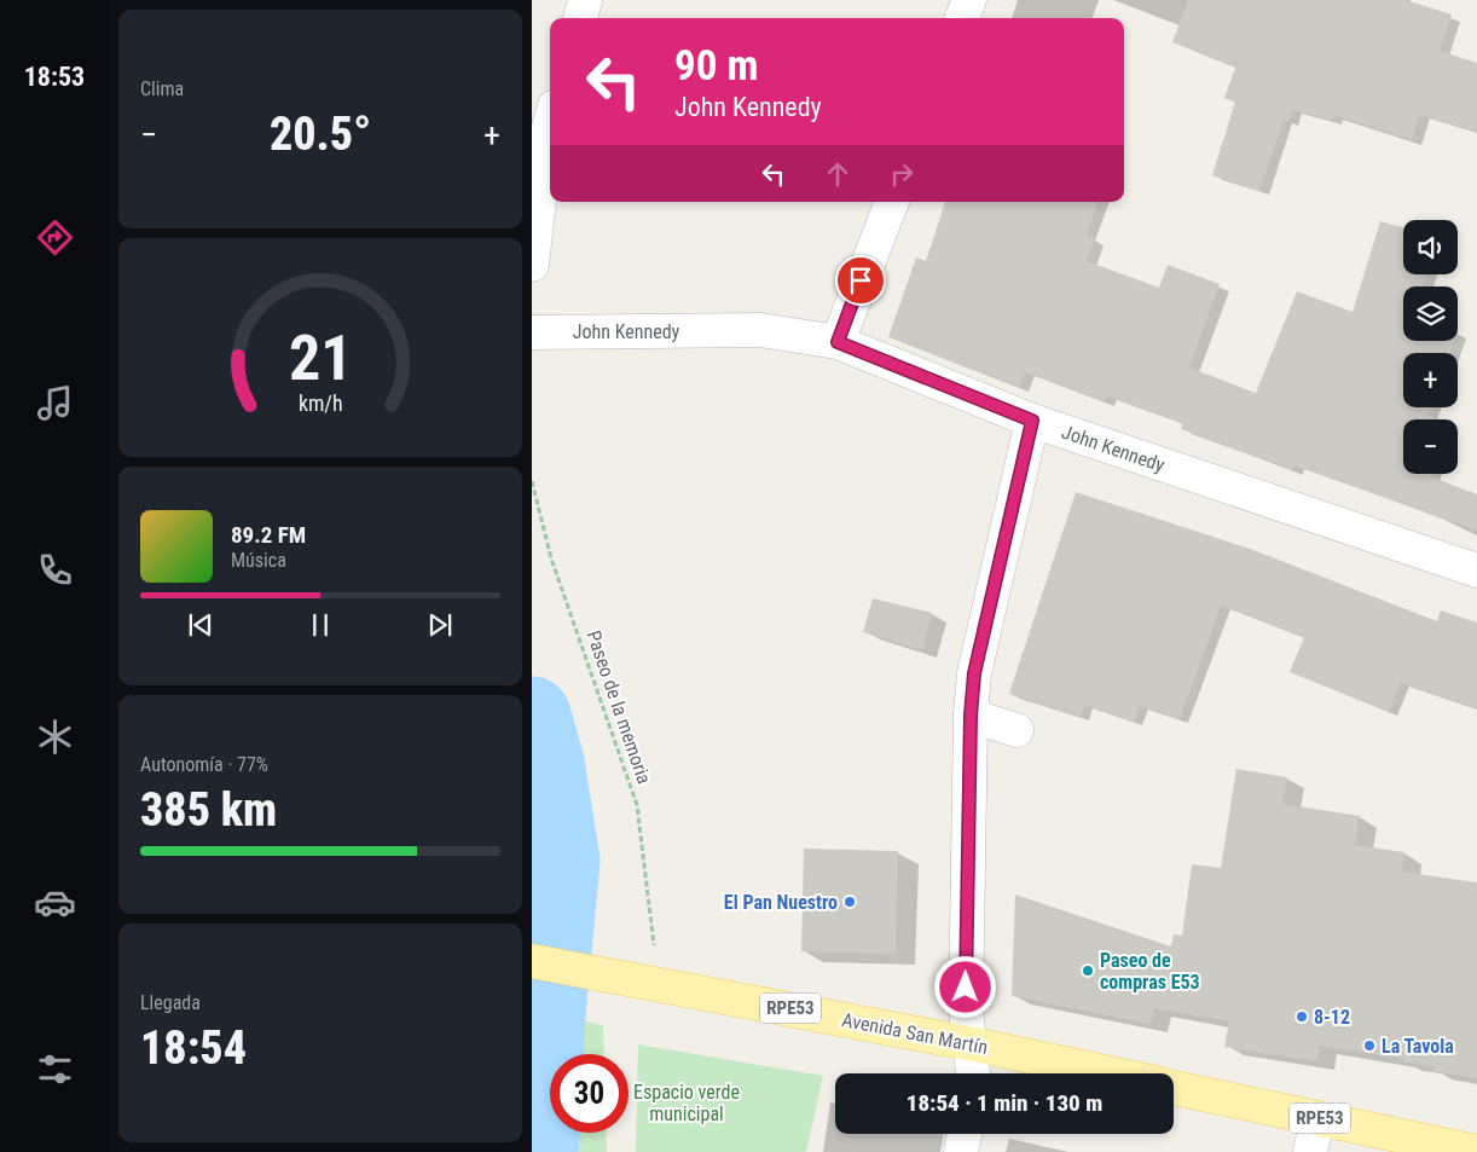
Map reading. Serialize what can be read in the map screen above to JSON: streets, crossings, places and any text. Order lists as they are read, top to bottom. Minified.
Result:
{"streets":{"main road":["RPE53","Avenida San Martín"],"street":["John Kennedy"],"path":["Paseo de la memoria"]},"parks":["Espacio verde municipal"],"places":["El Pan Nuestro","Paseo de compras E53","8-12","La Tavola"],"page":{"tabs":"18:53","tile":["Clima",["Autonomía · 77%","385 km"],["Llegada","18:54"]],"turn":["90 m","John Kennedy"],"heat":["−","20.5°","+"],"map_buttons":["+","−"],"song":["89.2 FM","Música"],"limit":"30","trip":"18:54 · 1 min · 130 m","gauge":["21","km/h"]}}
